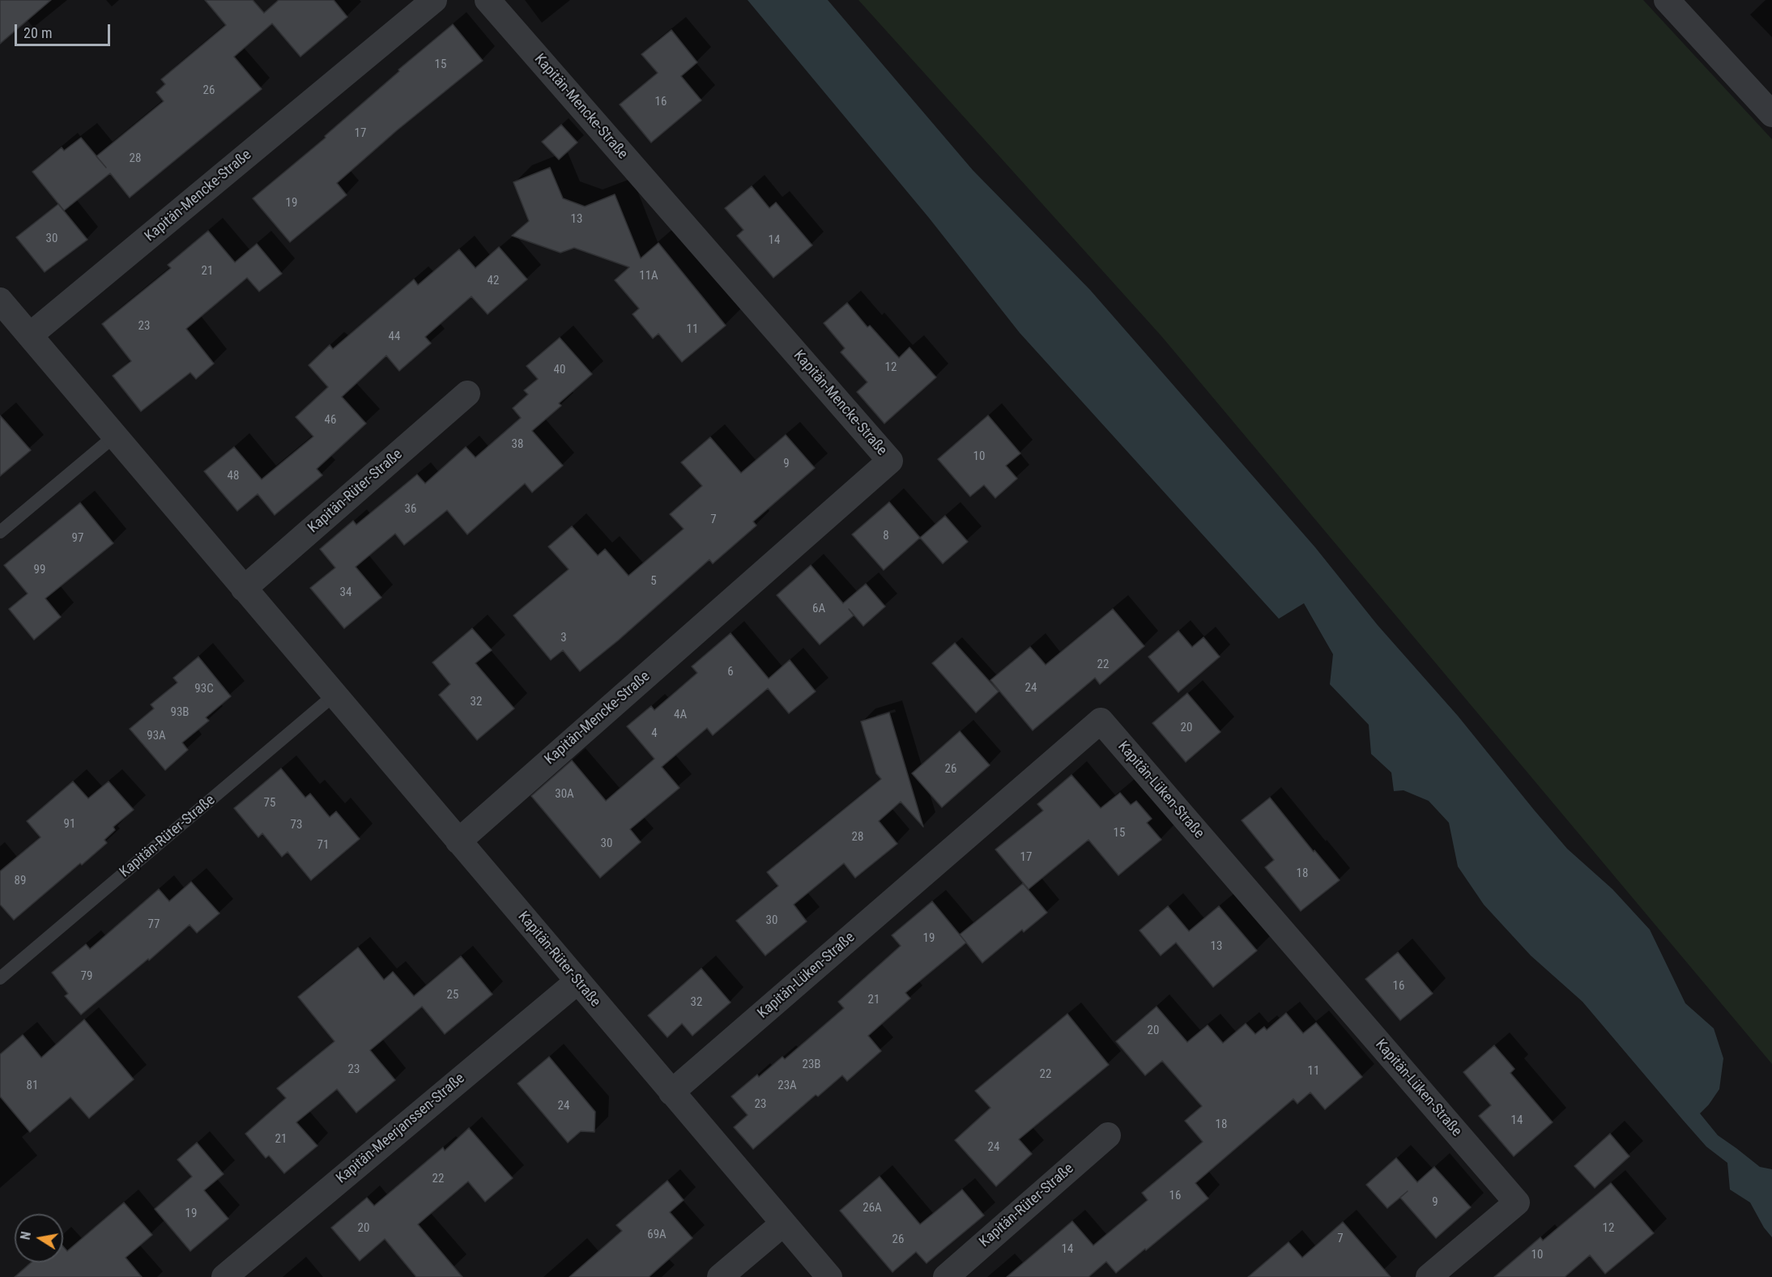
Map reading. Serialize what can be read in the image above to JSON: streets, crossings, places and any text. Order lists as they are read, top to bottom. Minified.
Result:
{"streets":{"street":["Kapitän-Mencke-Straße","Kapitän-Rüter-Straße","Kapitän-Lüken-Straße","Kapitän-Meerjanssen-Straße"]},"crossings":[["Kapitän-Mencke-Straße","Kapitän-Rüter-Straße"],["Kapitän-Rüter-Straße","Kapitän-Lüken-Straße"],["Kapitän-Rüter-Straße","Kapitän-Meerjanssen-Straße"]],"house_numbers":["15","26","16","17","28","19","13","30","14","21","11A","42","23","11","44","12","40","46","38","10","9","48","36","7","8","97","99","5","34","6A","3","22","6","24","93C","32","93B","4A","20","4","93A","26","30A","75","91","73","15","28","30","71","17","18","89","30","77","19","13","79","16","25","21","32","20","23B","23","11","22","81","23A","23","24","14","18","21","24","22","16","9","26A","19","20","12","69A","7","26","14","10"],"scale_bar":"20 m","north":"left"}
